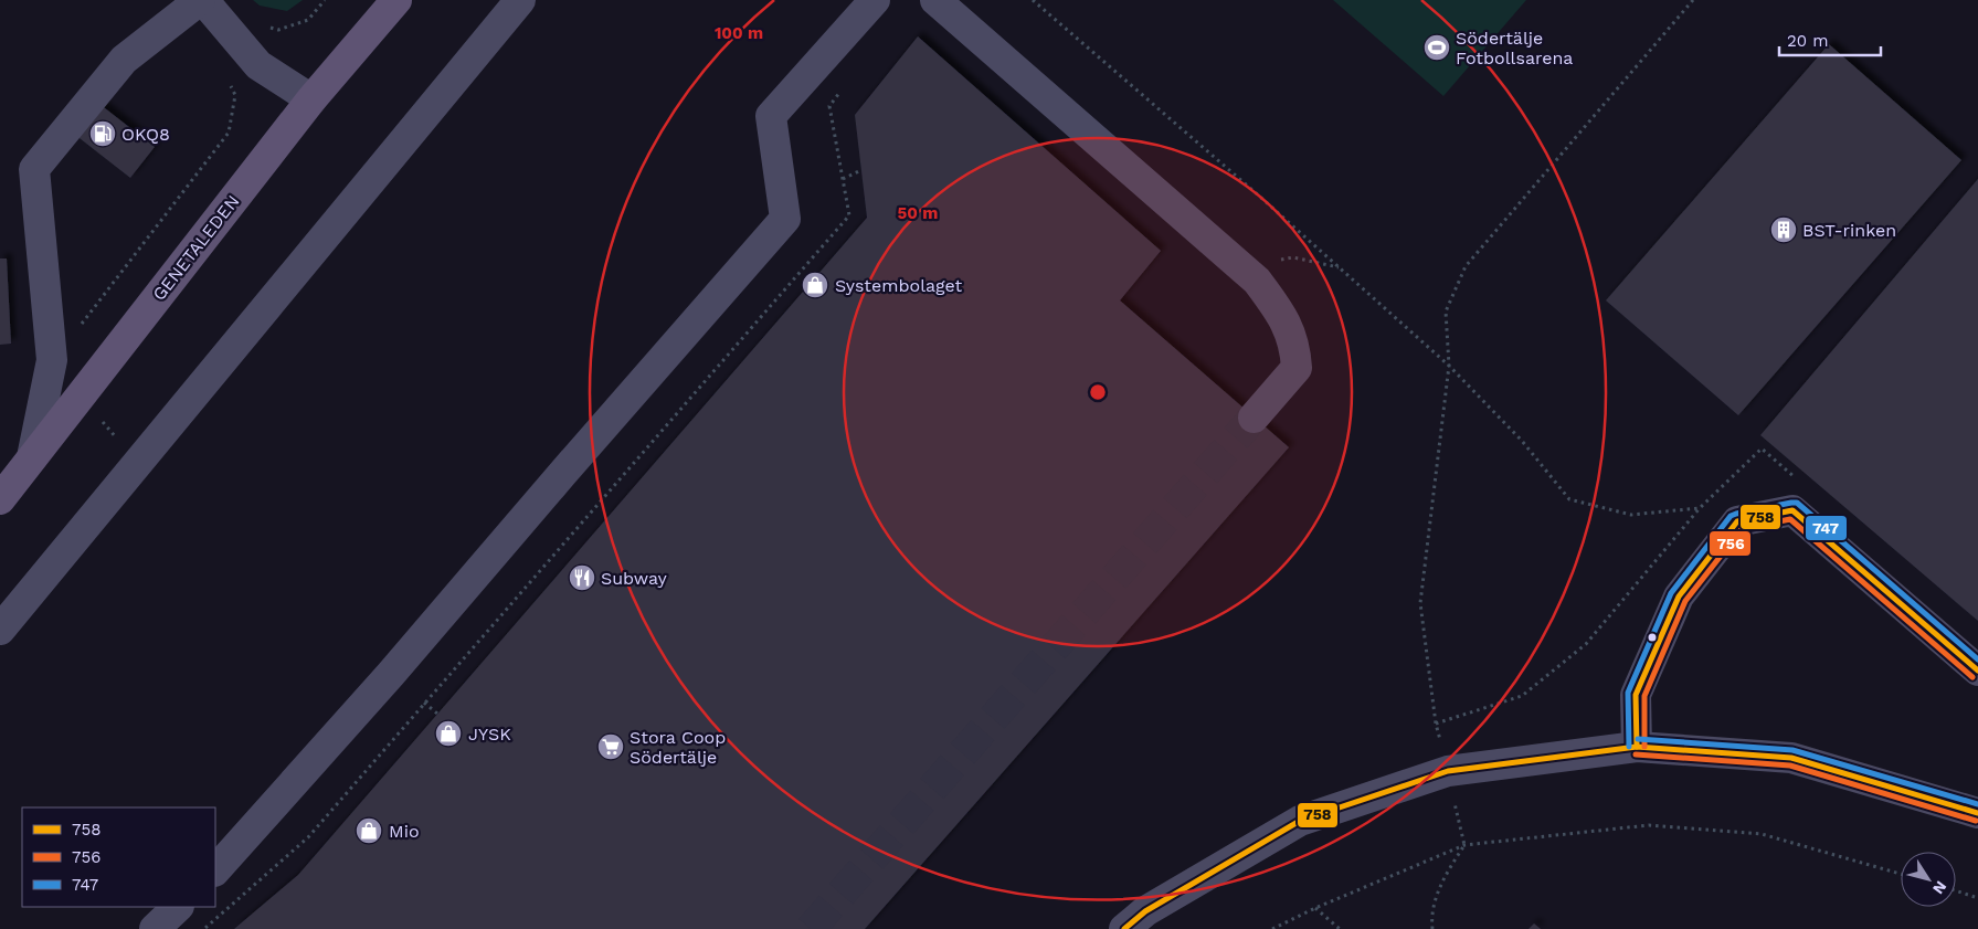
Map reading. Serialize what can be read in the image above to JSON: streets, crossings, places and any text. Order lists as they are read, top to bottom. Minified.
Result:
{"streets":{"main road":["GENETALEDEN"]},"places":{"sports":["Södertälje Fotbollsarena"],"fuel station":["OKQ8"],"building":["BST-rinken"],"shop":["Systembolaget","JYSK","Mio"],"restaurant":["Subway"],"supermarket":["Stora Coop Södertälje"]},"lines":["transit line 747","transit line 758","transit line 756"],"legend":["758","756","747"],"scale_bar":"20 m","north":"bottom right","rings":["100 m","50 m"]}
